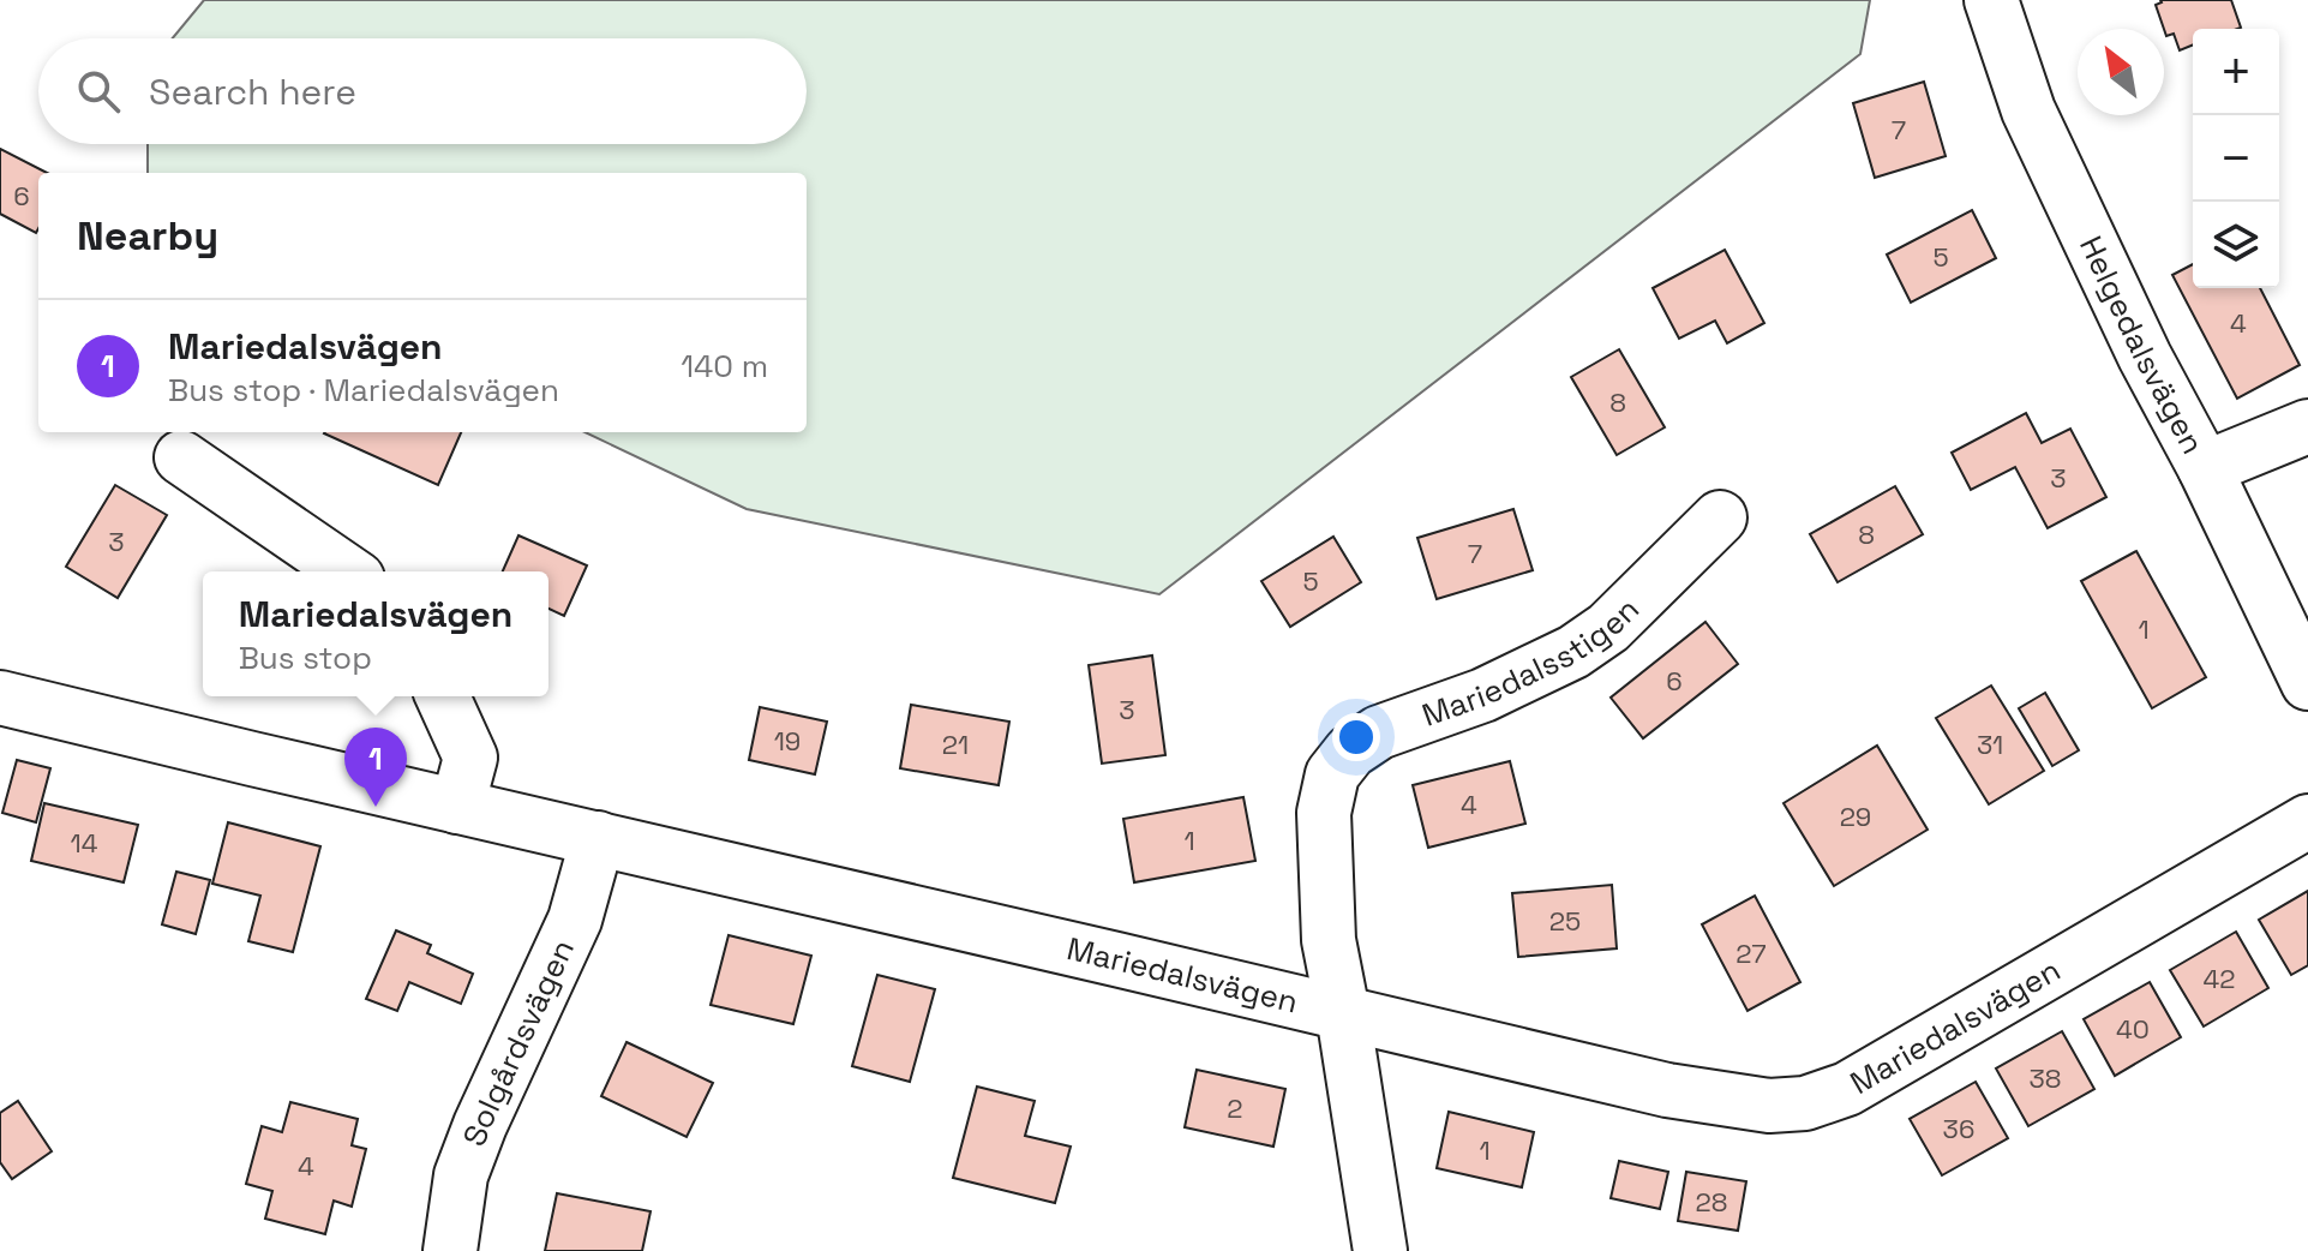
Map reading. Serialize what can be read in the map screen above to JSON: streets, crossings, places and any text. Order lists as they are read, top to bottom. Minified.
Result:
{"streets":{"street":["Helgedalsvägen","Mariedalsstigen","Mariedalsvägen","Solgårdsvägen"]},"crossings":[["Mariedalsstigen","Mariedalsvägen"],["Mariedalsvägen","Solgårdsvägen"]],"house_numbers":["7","6","5","4","8","3","8","3","7","5","1","6","3","19","21","31","4","29","1","14","25","27","42","40","38","2","36","1","4","28"],"north":"top left","page":{"map_buttons":["+","−"],"search":"Search here","heading":"Nearby","list":[{"mark":"1","name":"Mariedalsvägen","note":"Bus stop · Mariedalsvägen","value":"140 m"}],"popup":["Mariedalsvägen","Bus stop"],"pins":"1"}}
